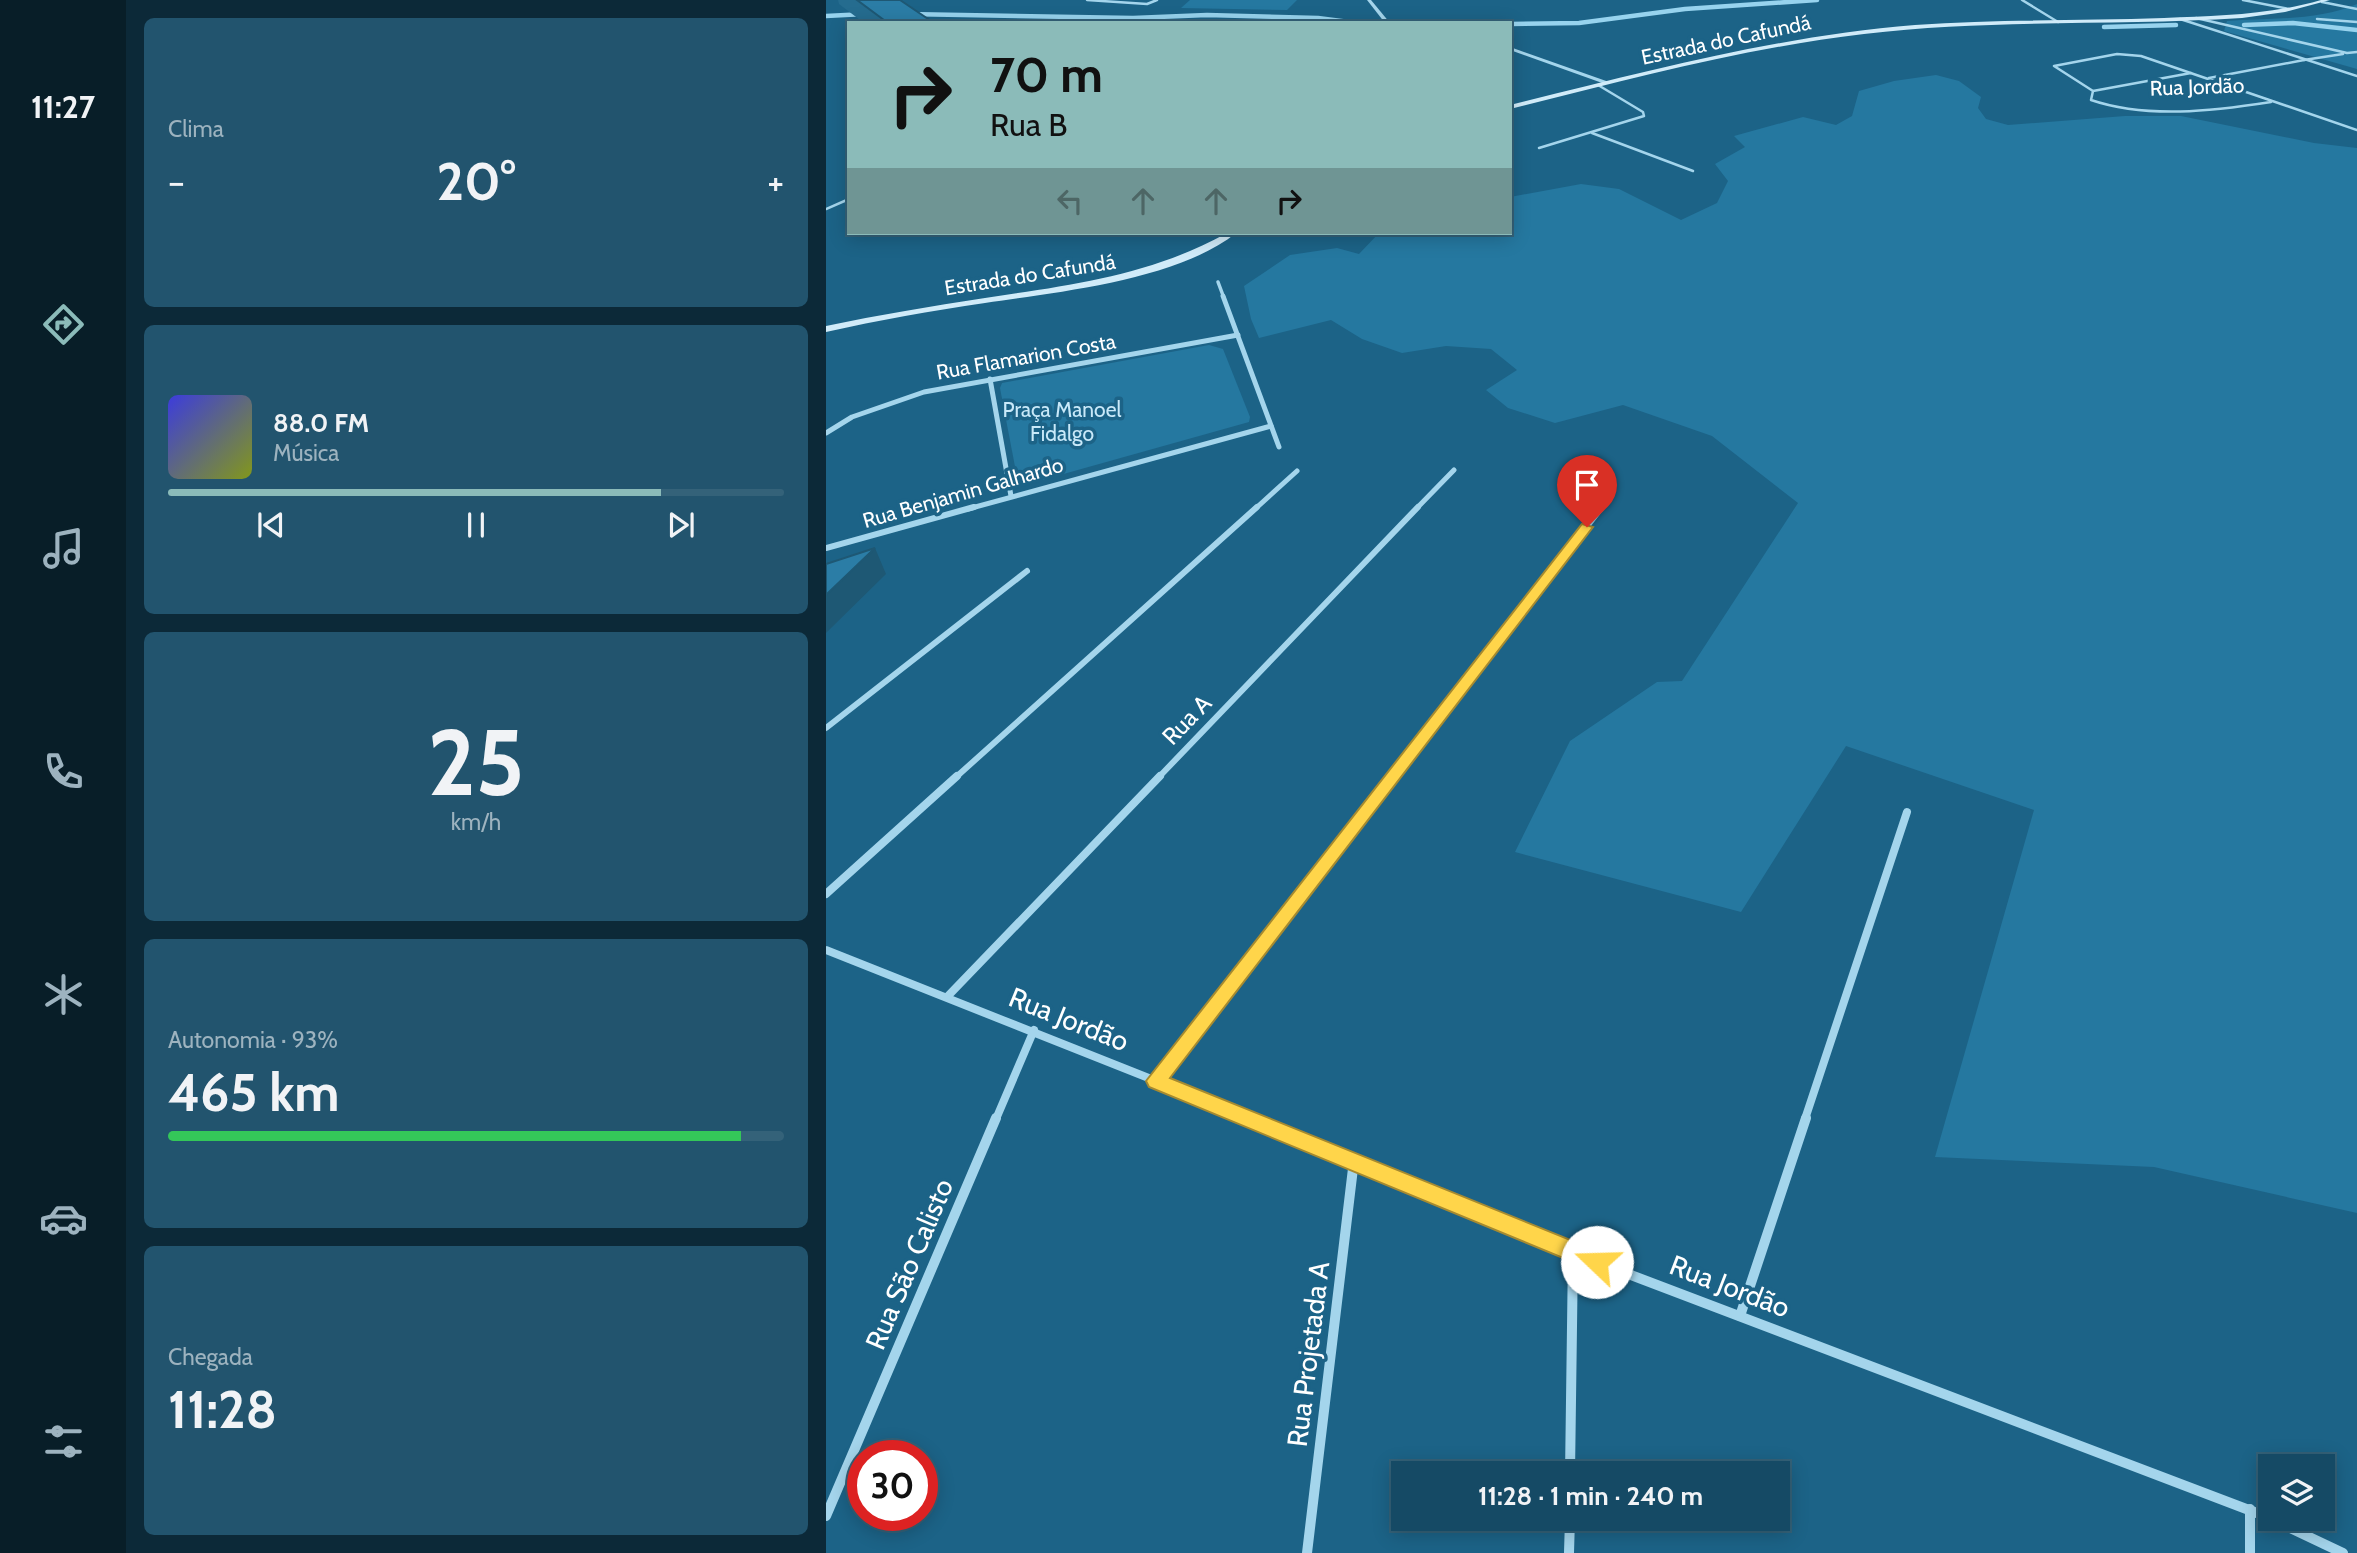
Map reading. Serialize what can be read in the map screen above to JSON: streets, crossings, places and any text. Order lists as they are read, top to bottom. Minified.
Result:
{"streets":{"main road":["Estrada do Cafundá"],"street":["Rua Jordão","Rua Flamarion Costa","Rua Benjamin Galhardo","Rua A","Rua São Calisto","Rua Projetada A"]},"crossings":[["Estrada do Cafundá","Rua Jordão"],["Rua Jordão","Rua A"],["Rua Jordão","Rua São Calisto"],["Rua Jordão","Rua Projetada A"]],"parks":["Praça Manoel Fidalgo"],"page":{"tabs":"11:27","tile":["Clima",["25","km/h"],["Autonomia · 93%","465 km"],["Chegada","11:28"]],"turn":["70 m","Rua B"],"heat":["−","20°","+"],"song":["88.0 FM","Música"],"limit":"30","trip":"11:28 · 1 min · 240 m"}}
